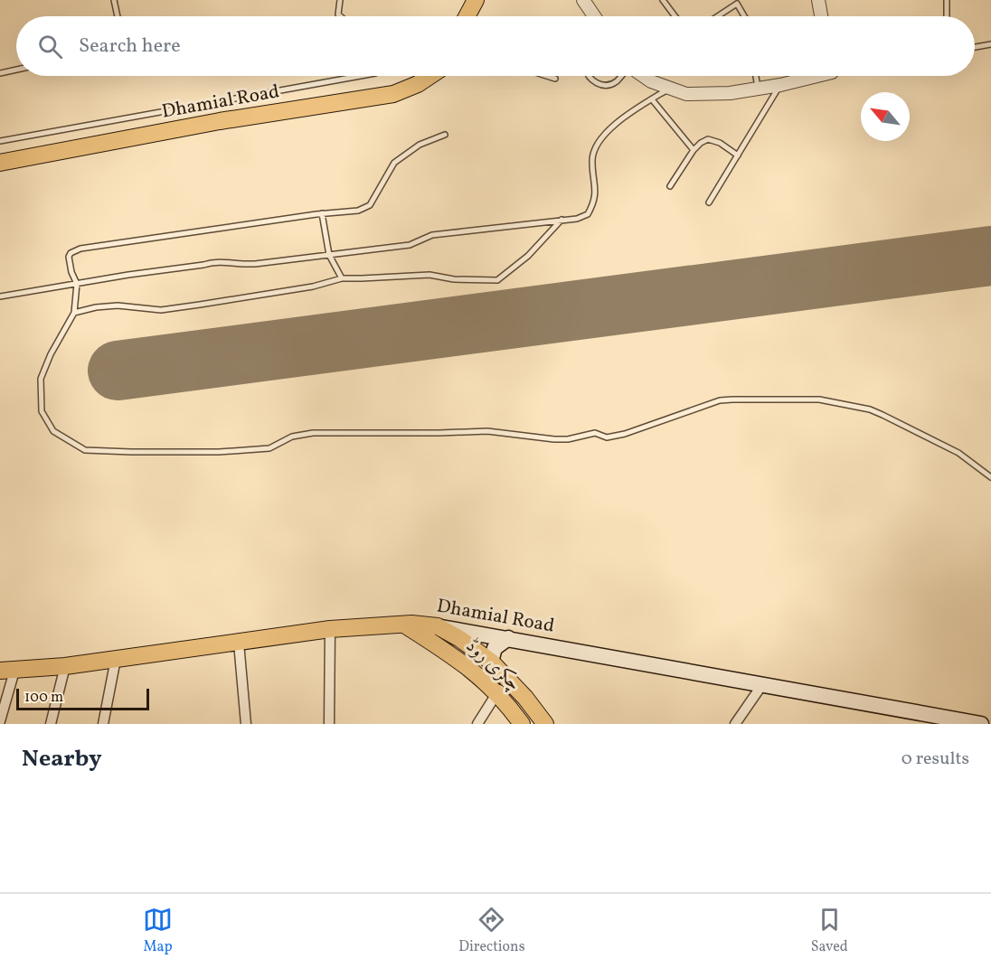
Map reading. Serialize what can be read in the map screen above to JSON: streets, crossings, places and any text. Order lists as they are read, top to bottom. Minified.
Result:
{"streets":{"main road":["Dhamial Road","چکری روڈ"]},"crossings":[["Dhamial Road","چکری روڈ"]],"scale_bar":"100 m","north":"top left","page":{"search":"Search here","scale":"100 m","heading":["Nearby","0 results"],"nav":["Map","Directions","Saved"]}}
